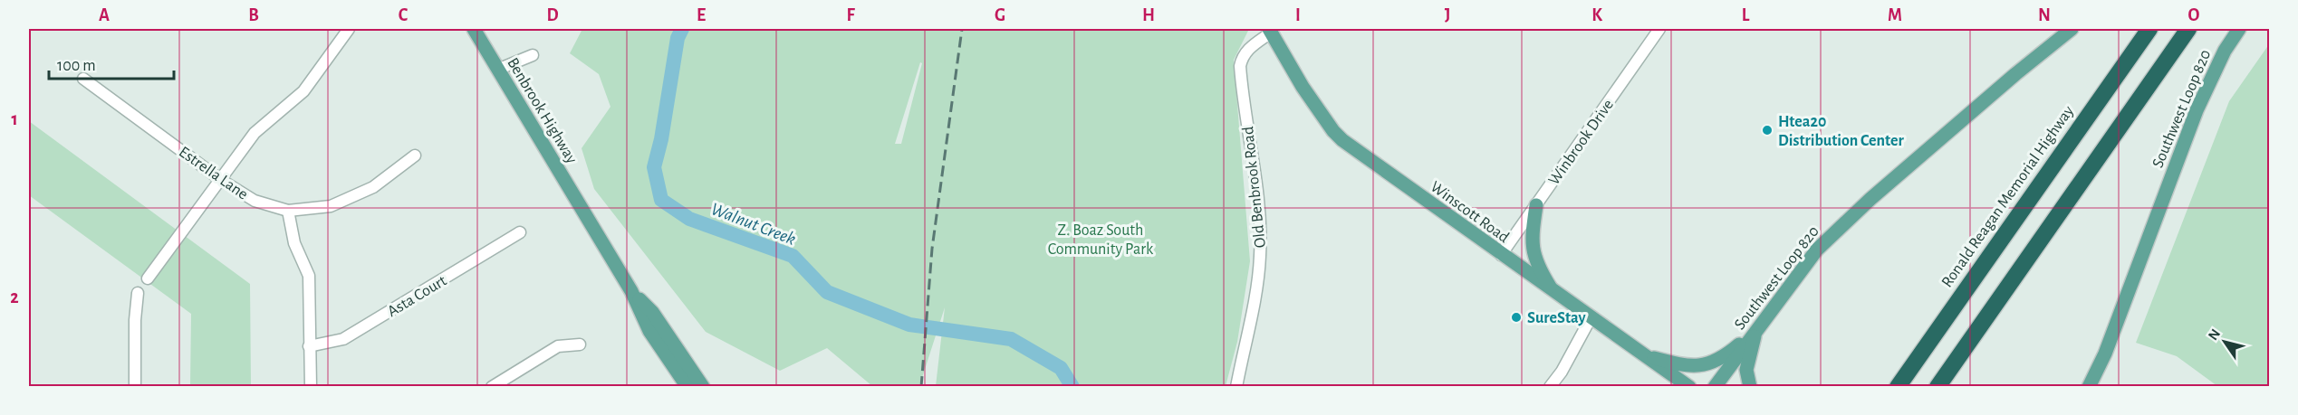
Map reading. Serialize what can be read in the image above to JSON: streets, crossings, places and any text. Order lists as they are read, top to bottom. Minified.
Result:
{"streets":{"highway":["Ronald Reagan Memorial Highway"],"main road":["Southwest Loop 820","Benbrook Highway","Winscott Road"],"street":["Winbrook Drive","Estrella Lane","Old Benbrook Road","Asta Court"]},"crossings":[["Winbrook Drive","Winscott Road"],["Old Benbrook Road","Winscott Road"]],"water":["Walnut Creek"],"parks":["Z. Boaz South Community Park"],"places":["Htea20 Distribution Center","SureStay"],"scale_bar":"100 m","north":"top left","grid":{"columns":["A","B","C","D","E","F","G","H","I","J","K","L","M","N","O"],"rows":["1","2"]}}
